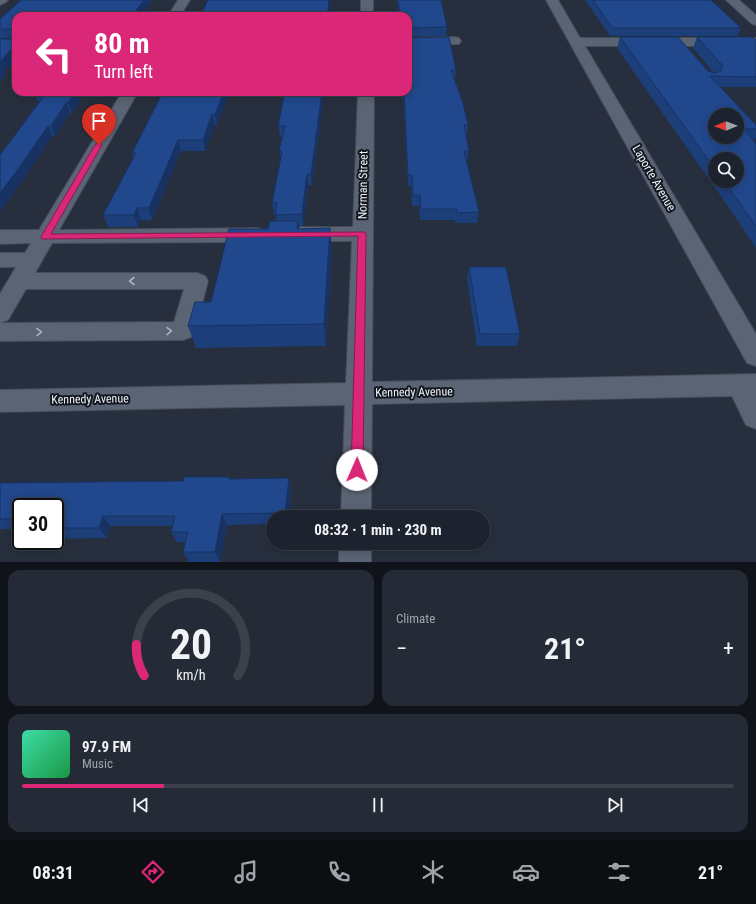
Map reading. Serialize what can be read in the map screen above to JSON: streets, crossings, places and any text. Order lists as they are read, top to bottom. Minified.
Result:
{"streets":{"street":["Laporte Avenue","Norman Street","Kennedy Avenue"]},"crossings":[["Norman Street","Kennedy Avenue"]],"north":"left","page":{"turn":["80 m","Turn left"],"limit":"30","trip":"08:32 · 1 min · 230 m","tile":"Climate","heat":["−","21°","+"],"song":["97.9 FM","Music"],"tabs":["08:31","21°"],"gauge":["20","km/h"]}}
